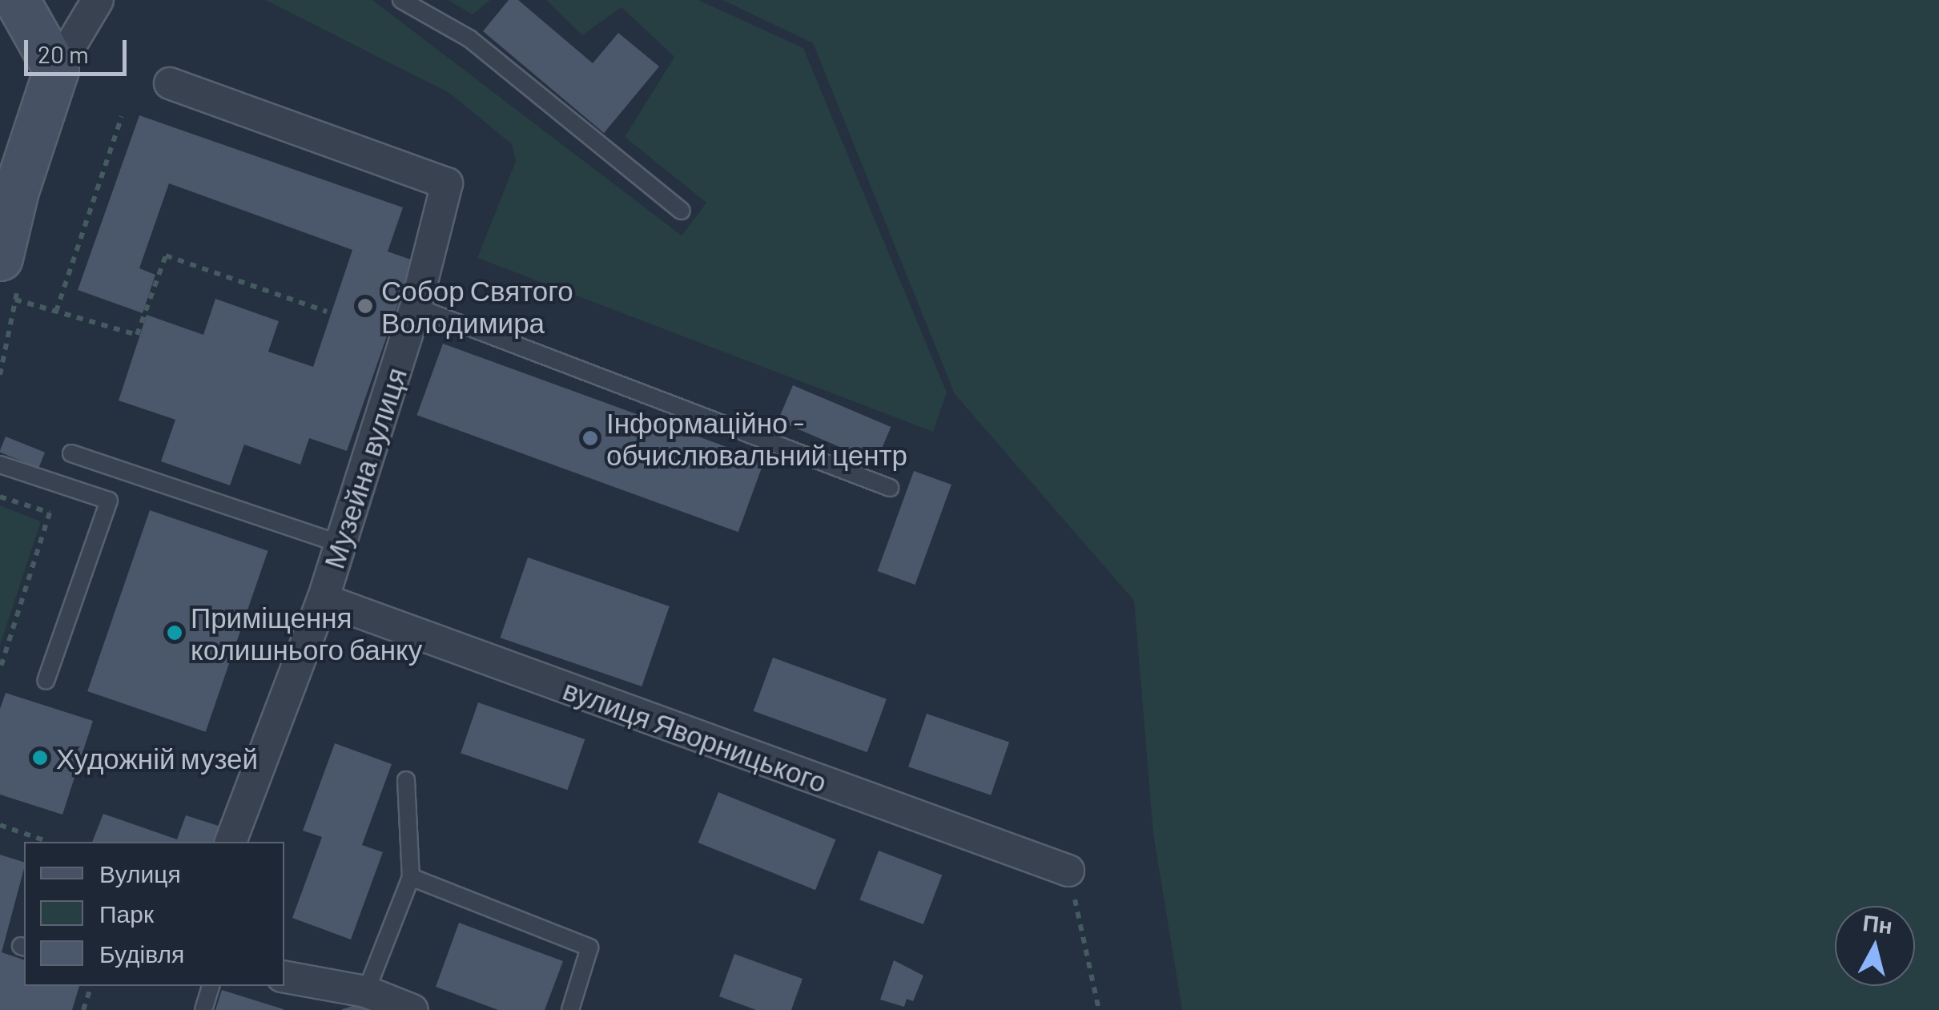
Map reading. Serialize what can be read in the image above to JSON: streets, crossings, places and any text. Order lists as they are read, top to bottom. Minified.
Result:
{"streets":{"street":["Музейна вулиця","вулиця Яворницького"]},"crossings":[["Музейна вулиця","вулиця Яворницького"]],"places":["Собор Святого Володимира","Інформаційно - обчислювальний центр","Приміщення колишнього банку","Художній музей"],"legend":["Вулиця","Парк","Будівля"],"scale_bar":"20 m","north":"top"}
